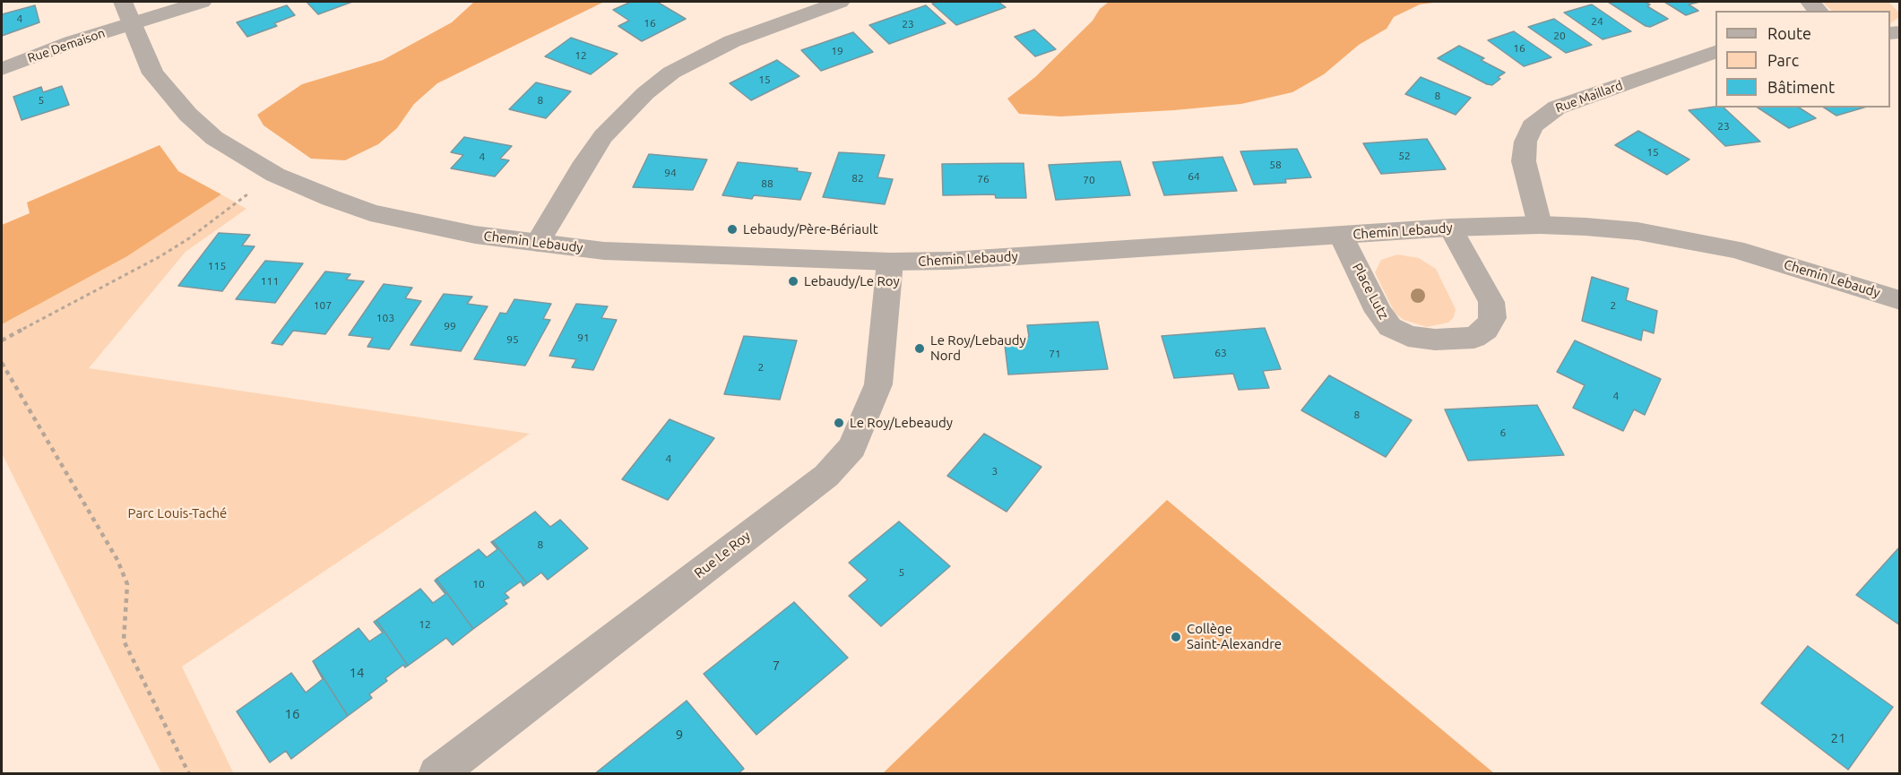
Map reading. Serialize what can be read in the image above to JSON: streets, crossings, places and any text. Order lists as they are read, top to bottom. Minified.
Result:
{"streets":{"street":["Rue Demaison","Rue Maillard","Chemin Lebaudy","Place Lutz","Rue Le Roy"]},"crossings":[["Rue Demaison","Chemin Lebaudy"],["Rue Maillard","Chemin Lebaudy"],["Chemin Lebaudy","Place Lutz"],["Chemin Lebaudy","Rue Le Roy"]],"parks":["Parc Louis-Taché"],"places":["Lebaudy/Père-Bériault","Lebaudy/Le Roy","Le Roy/Lebaudy Nord","Le Roy/Lebeaudy","Collège Saint-Alexandre"],"house_numbers":["4","24","16","23","20","16","19","12","15","8","5","8","23","15","52","4","58","94","64","82","76","70","88","115","111","107","2","103","99","91","95","63","71","2","4","8","6","4","3","8","5","10","12","7","14","16","9","21"],"legend":["Route","Parc","Bâtiment"]}
